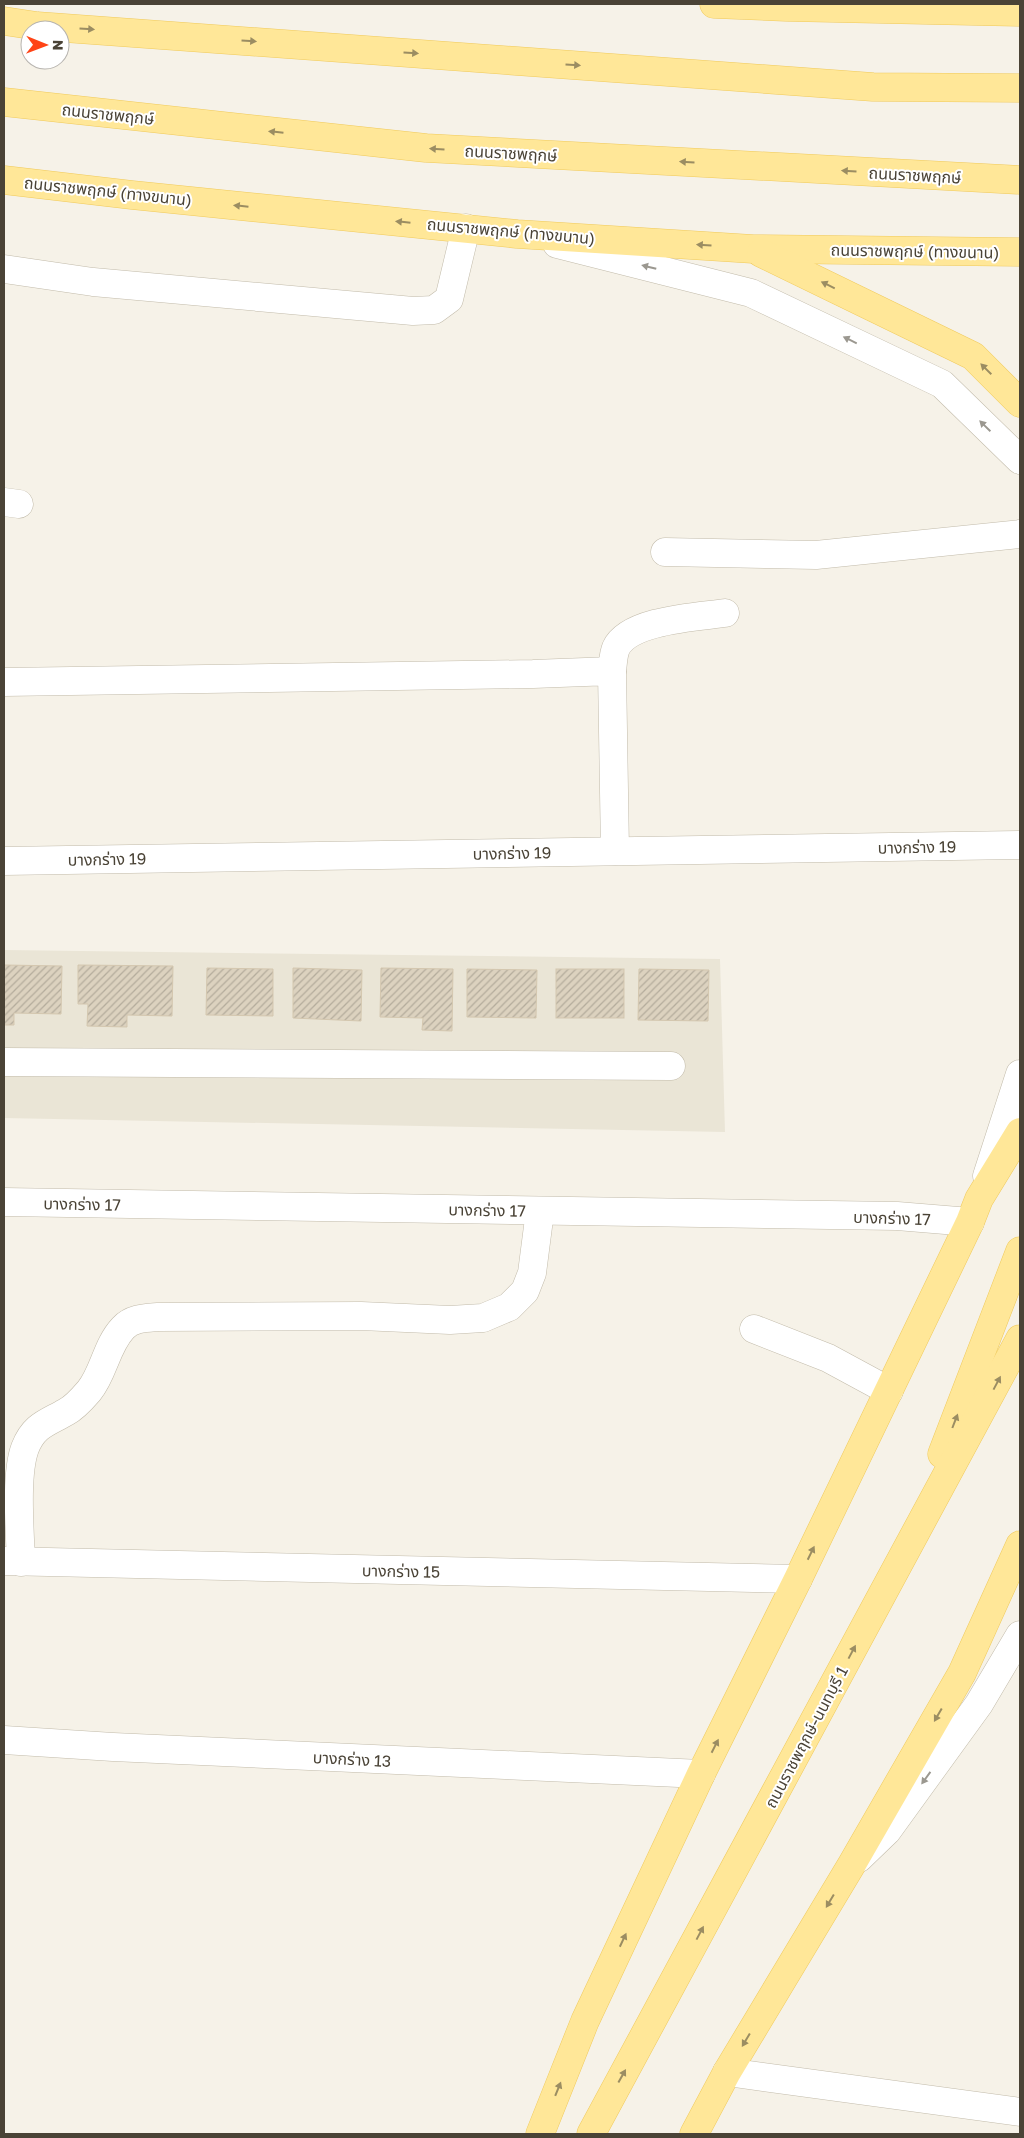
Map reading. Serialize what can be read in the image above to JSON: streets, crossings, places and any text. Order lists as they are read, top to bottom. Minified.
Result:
{"streets":{"main road":["ถนนราชพฤกษ์","ถนนราชพฤกษ์ (ทางขนาน)","ถนนราชพฤกษ์-นนทบุรี 1"],"street":["บางกร่าง 19","บางกร่าง 17","บางกร่าง 15","บางกร่าง 13"]},"north":"right"}
